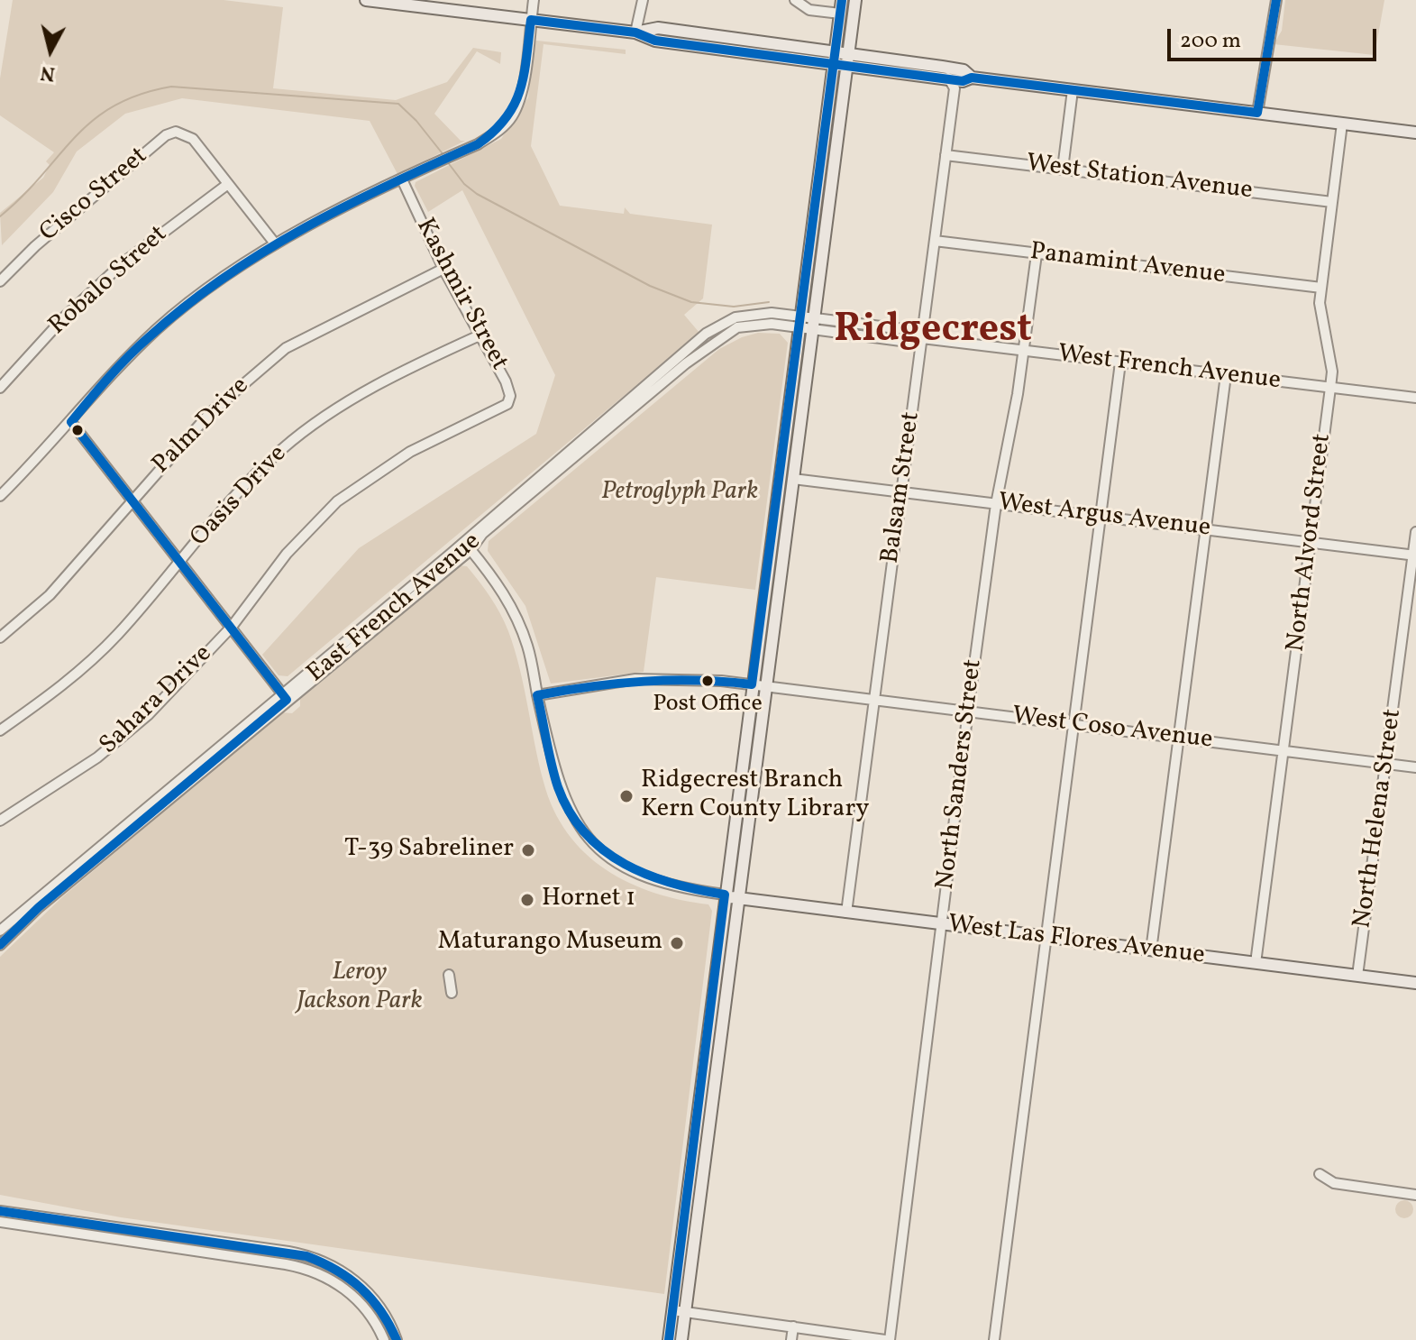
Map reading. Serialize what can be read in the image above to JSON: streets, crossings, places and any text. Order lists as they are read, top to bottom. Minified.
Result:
{"streets":{"main road":["West Las Flores Avenue"],"street":["West Station Avenue","Cisco Street","Panamint Avenue","Robalo Street","Kashmir Street","West French Avenue","Palm Drive","Balsam Street","Oasis Drive","West Argus Avenue","North Alvord Street","East French Avenue","Sahara Drive","West Coso Avenue","North Sanders Street","North Helena Street"]},"crossings":[["West Station Avenue","Balsam Street"],["West Station Avenue","North Alvord Street"],["Cisco Street","Robalo Street"],["Panamint Avenue","Balsam Street"],["Panamint Avenue","North Alvord Street"],["Panamint Avenue","North Sanders Street"],["Kashmir Street","Palm Drive"],["Kashmir Street","Oasis Drive"],["Kashmir Street","Sahara Drive"],["West French Avenue","Balsam Street"],["West French Avenue","North Alvord Street"],["West French Avenue","East French Avenue"],["West French Avenue","North Sanders Street"],["Balsam Street","West Argus Avenue"],["Balsam Street","West Coso Avenue"],["Balsam Street","West Las Flores Avenue"],["West Argus Avenue","North Alvord Street"],["West Argus Avenue","North Sanders Street"],["West Argus Avenue","North Helena Street"],["North Alvord Street","West Coso Avenue"],["North Alvord Street","West Las Flores Avenue"],["West Coso Avenue","North Sanders Street"],["West Coso Avenue","North Helena Street"],["North Sanders Street","West Las Flores Avenue"],["North Helena Street","West Las Flores Avenue"]],"districts":["Ridgecrest"],"parks":["Petroglyph Park","Leroy Jackson Park"],"places":["Post Office","Ridgecrest Branch Kern County Library","T-39 Sabreliner","Hornet 1","Maturango Museum"],"scale_bar":"200 m","north":"bottom"}
